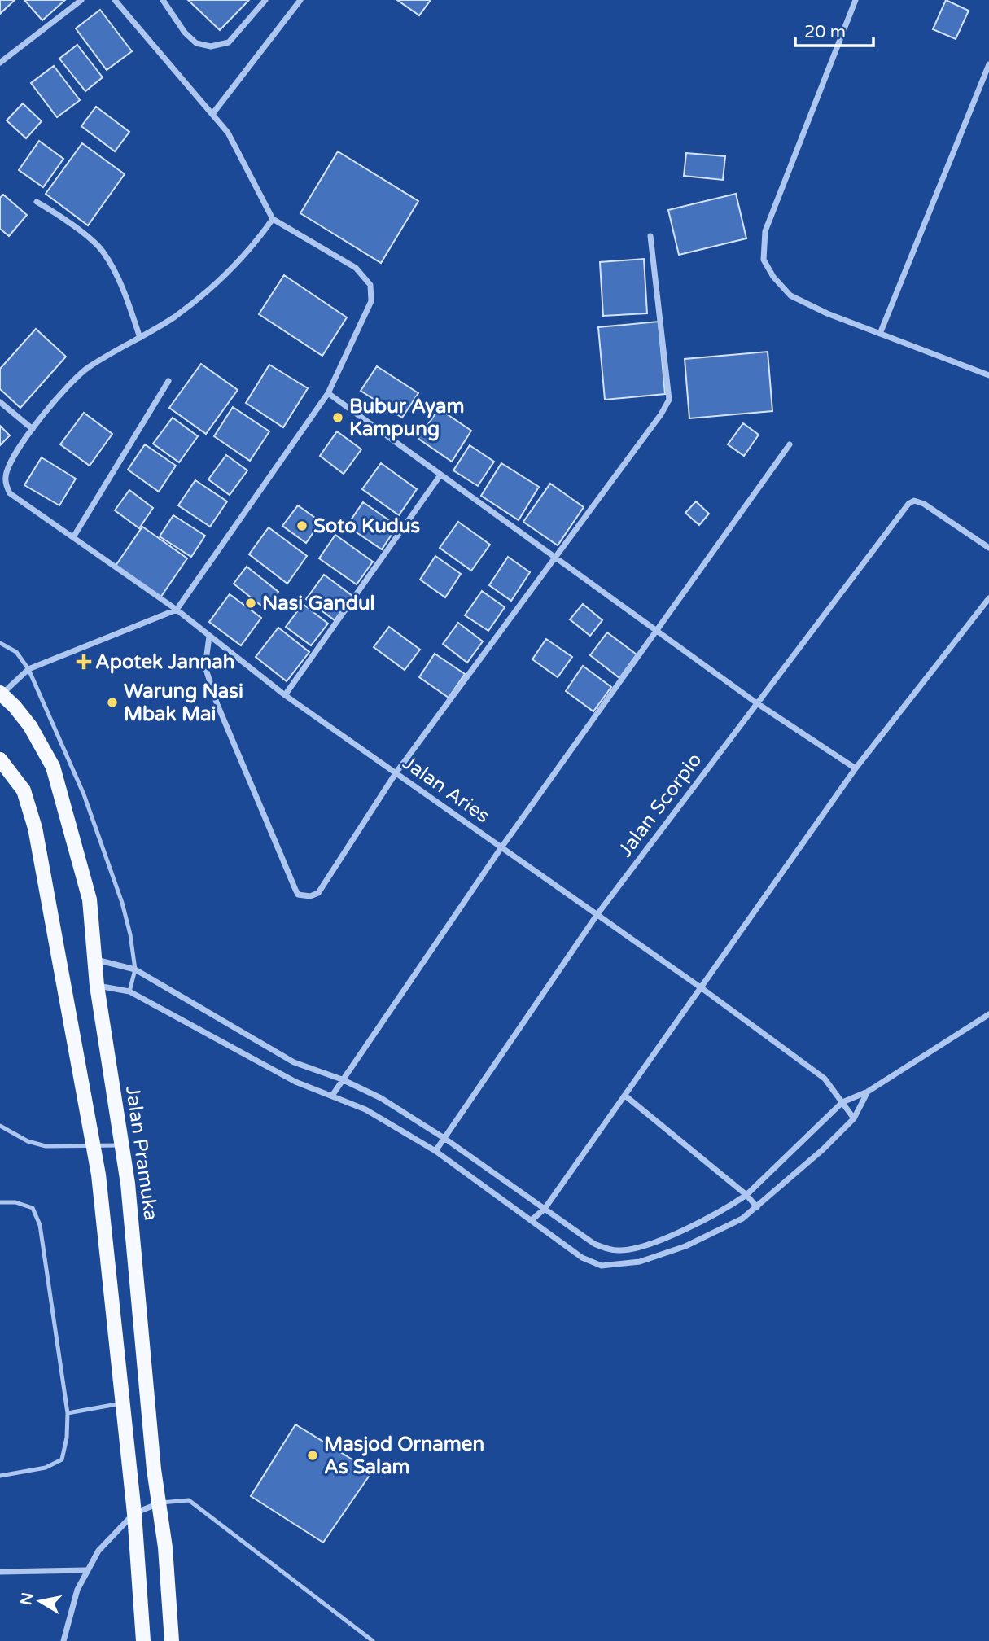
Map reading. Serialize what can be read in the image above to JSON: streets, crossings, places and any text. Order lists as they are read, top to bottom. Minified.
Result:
{"streets":{"main road":["Jalan Pramuka"],"street":["Jalan Aries","Jalan Scorpio"]},"crossings":[["Jalan Aries","Jalan Scorpio"]],"places":{"other":["Bubur Ayam Kampung","Soto Kudus","Nasi Gandul","Warung Nasi Mbak Mai","Masjod Ornamen As Salam"],"health":["Apotek Jannah"]},"scale_bar":"20 m","north":"left"}
